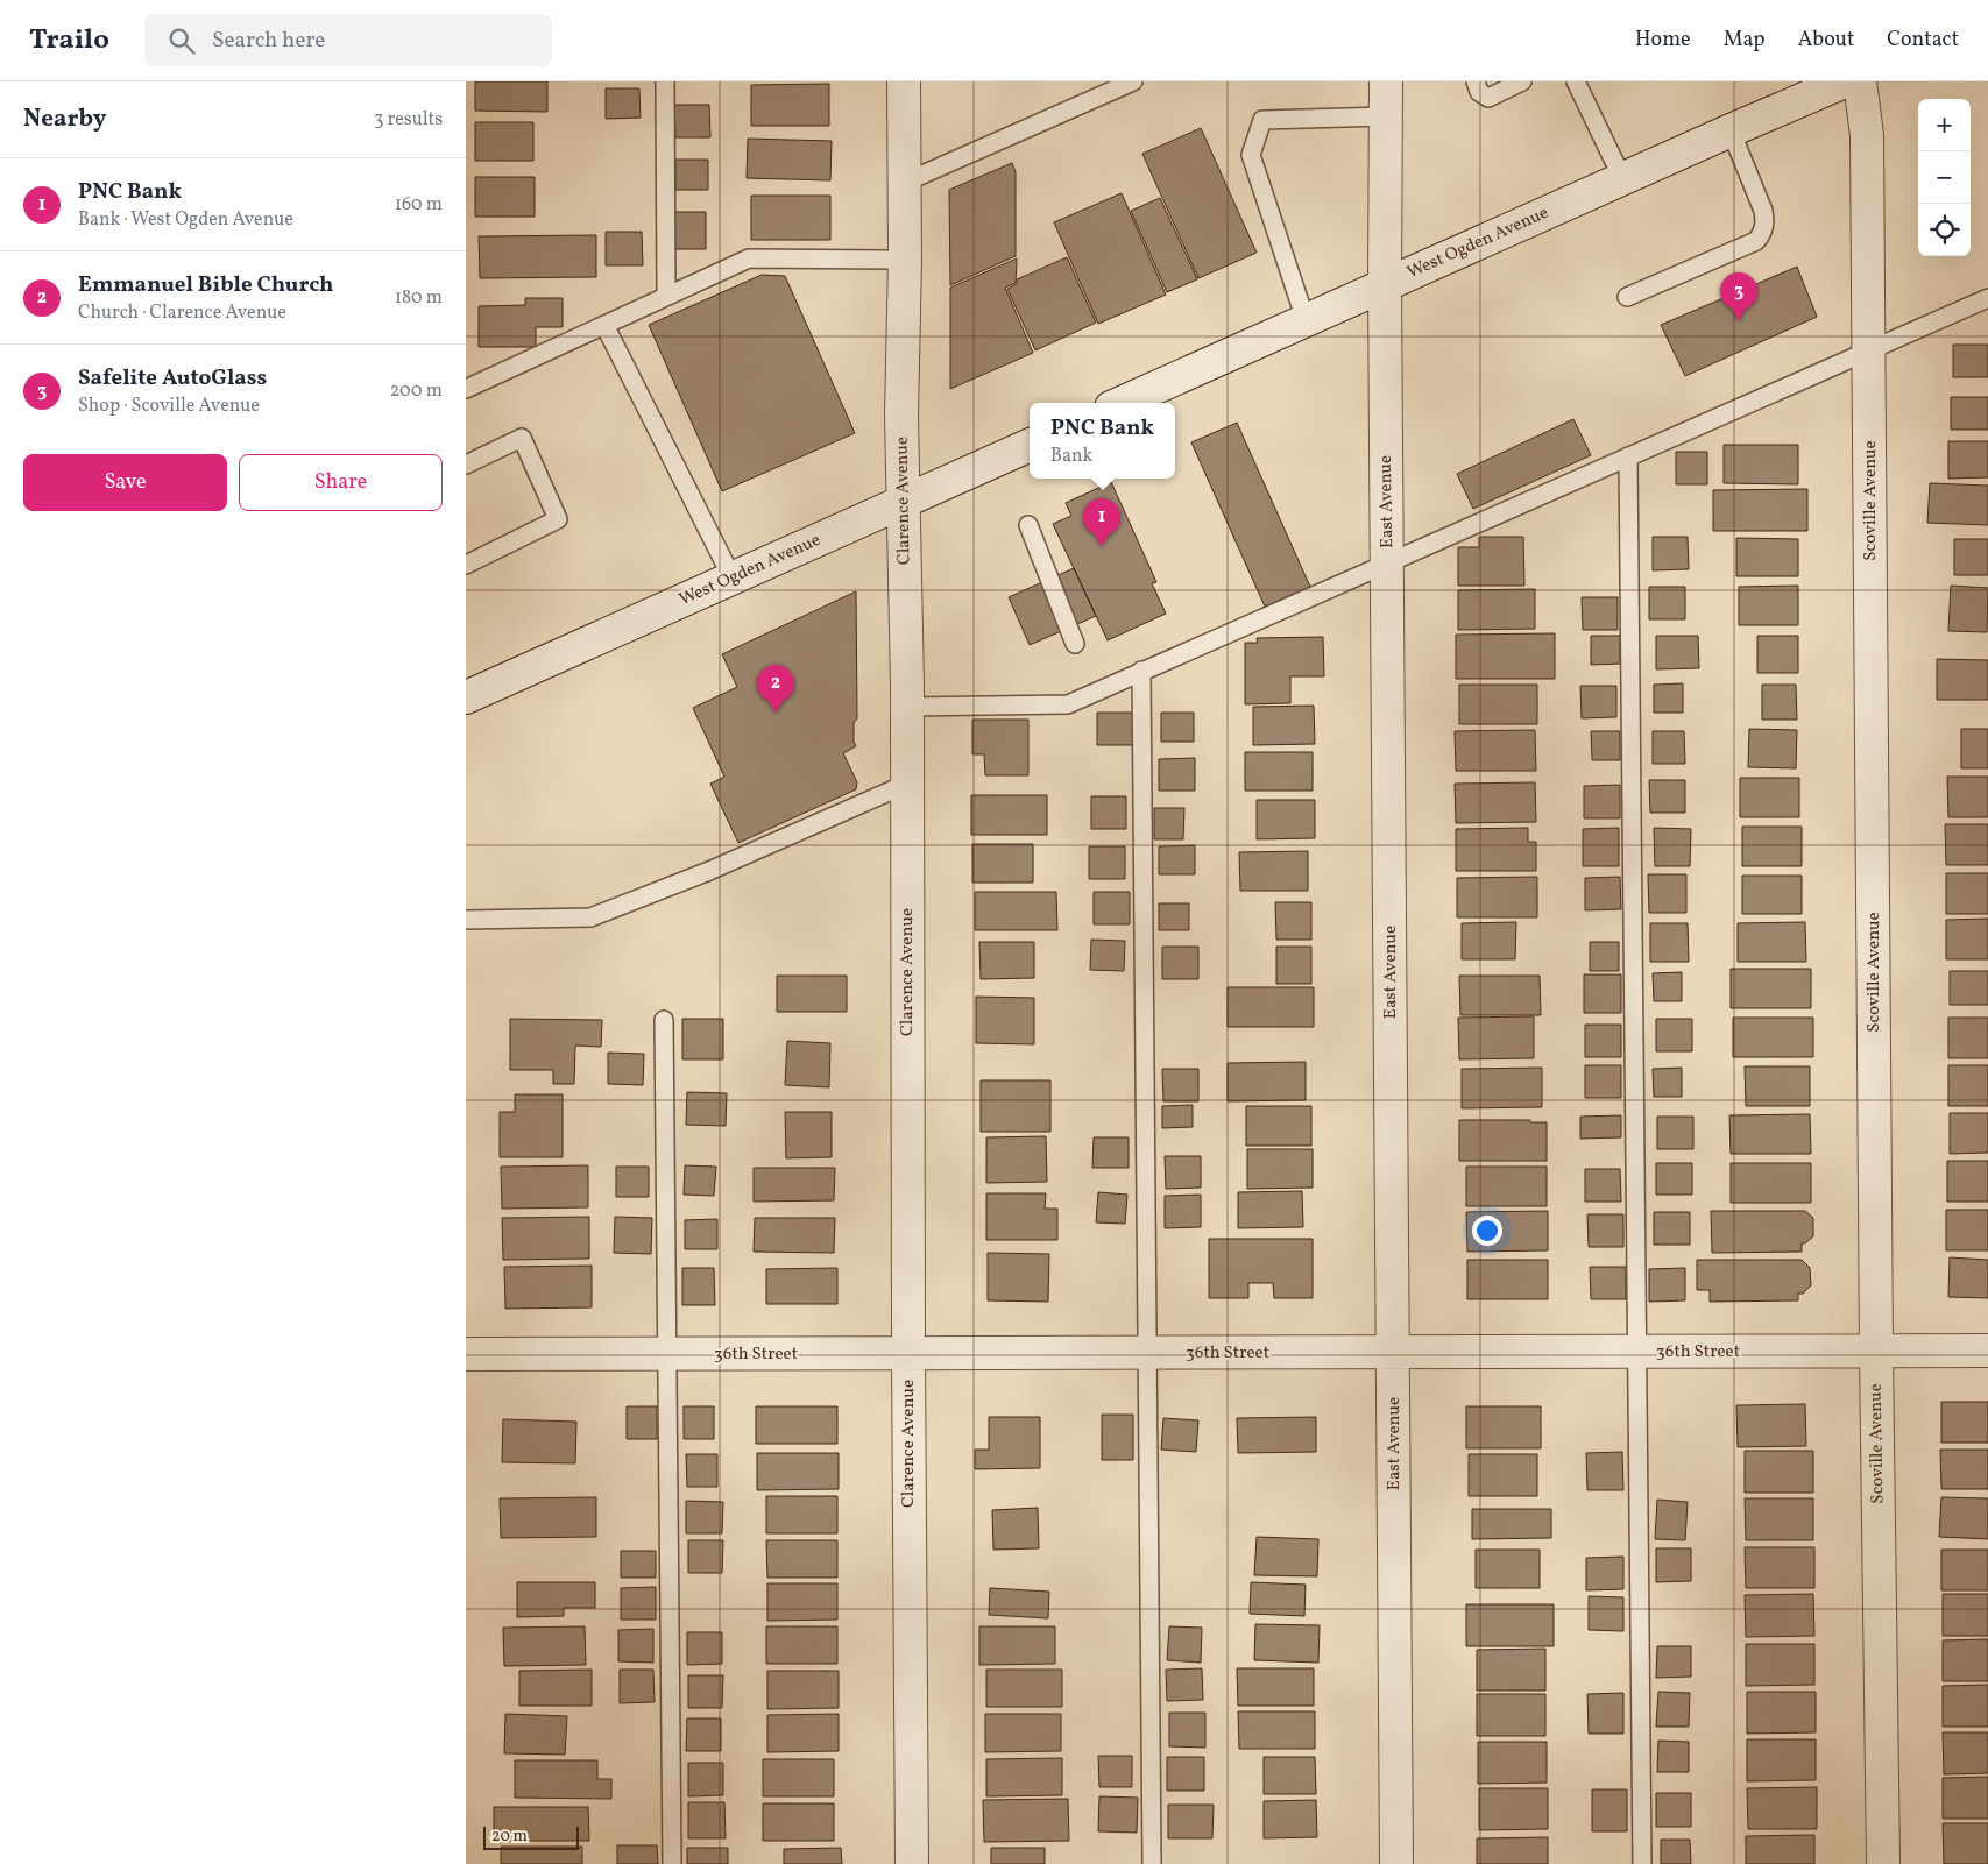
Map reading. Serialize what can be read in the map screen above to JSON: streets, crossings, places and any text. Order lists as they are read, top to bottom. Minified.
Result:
{"streets":{"street":["West Ogden Avenue","Clarence Avenue","Scoville Avenue","East Avenue","36th Street"]},"crossings":[["West Ogden Avenue","Clarence Avenue"],["West Ogden Avenue","East Avenue"],["Clarence Avenue","36th Street"],["Scoville Avenue","36th Street"],["East Avenue","36th Street"]],"scale_bar":"20 m","page":{"header":"Trailo","search":"Search here","nav":["Home","Map","About","Contact"],"heading":["Nearby","3 results"],"map_buttons":["+","−"],"list":[{"mark":"1","name":"PNC Bank","note":"Bank · West Ogden Avenue","value":"160 m"},{"mark":"2","name":"Emmanuel Bible Church","note":"Church · Clarence Avenue","value":"180 m"},{"mark":"3","name":"Safelite AutoGlass","note":"Shop · Scoville Avenue","value":"200 m"}],"pins":["3","1","2"],"popup":["PNC Bank","Bank"],"buttons":["Save","Share"],"scale":"20 m"}}
